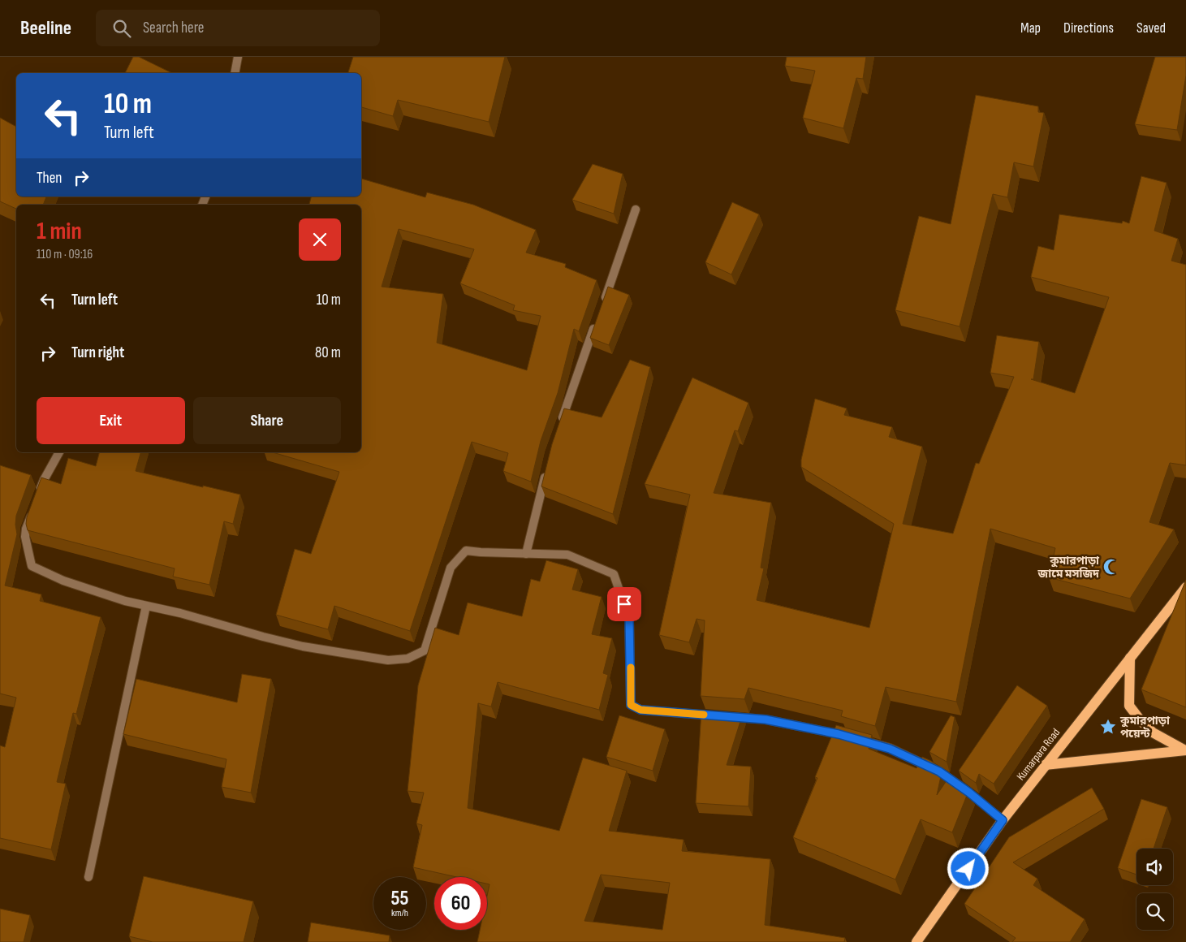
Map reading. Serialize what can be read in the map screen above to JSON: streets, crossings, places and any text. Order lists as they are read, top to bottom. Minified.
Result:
{"streets":{"main road":["Kumarpara Road"]},"places":{"mosque":["কুমারপাড়া জামে মসজিদ"],"place":["কুমারপাড়া পয়েন্ট"]},"page":{"header":"Beeline","search":"Search here","nav":["Map","Directions","Saved"],"turn":["10 m","Turn left"],"then":"Then","heading":["1 min","110 m · 09:16"],"list":[{"name":"Turn left","value":"10 m"},{"name":"Turn right","value":"80 m"}],"buttons":["Exit","Share"],"speed":"55 km/h","limit":"60"}}
